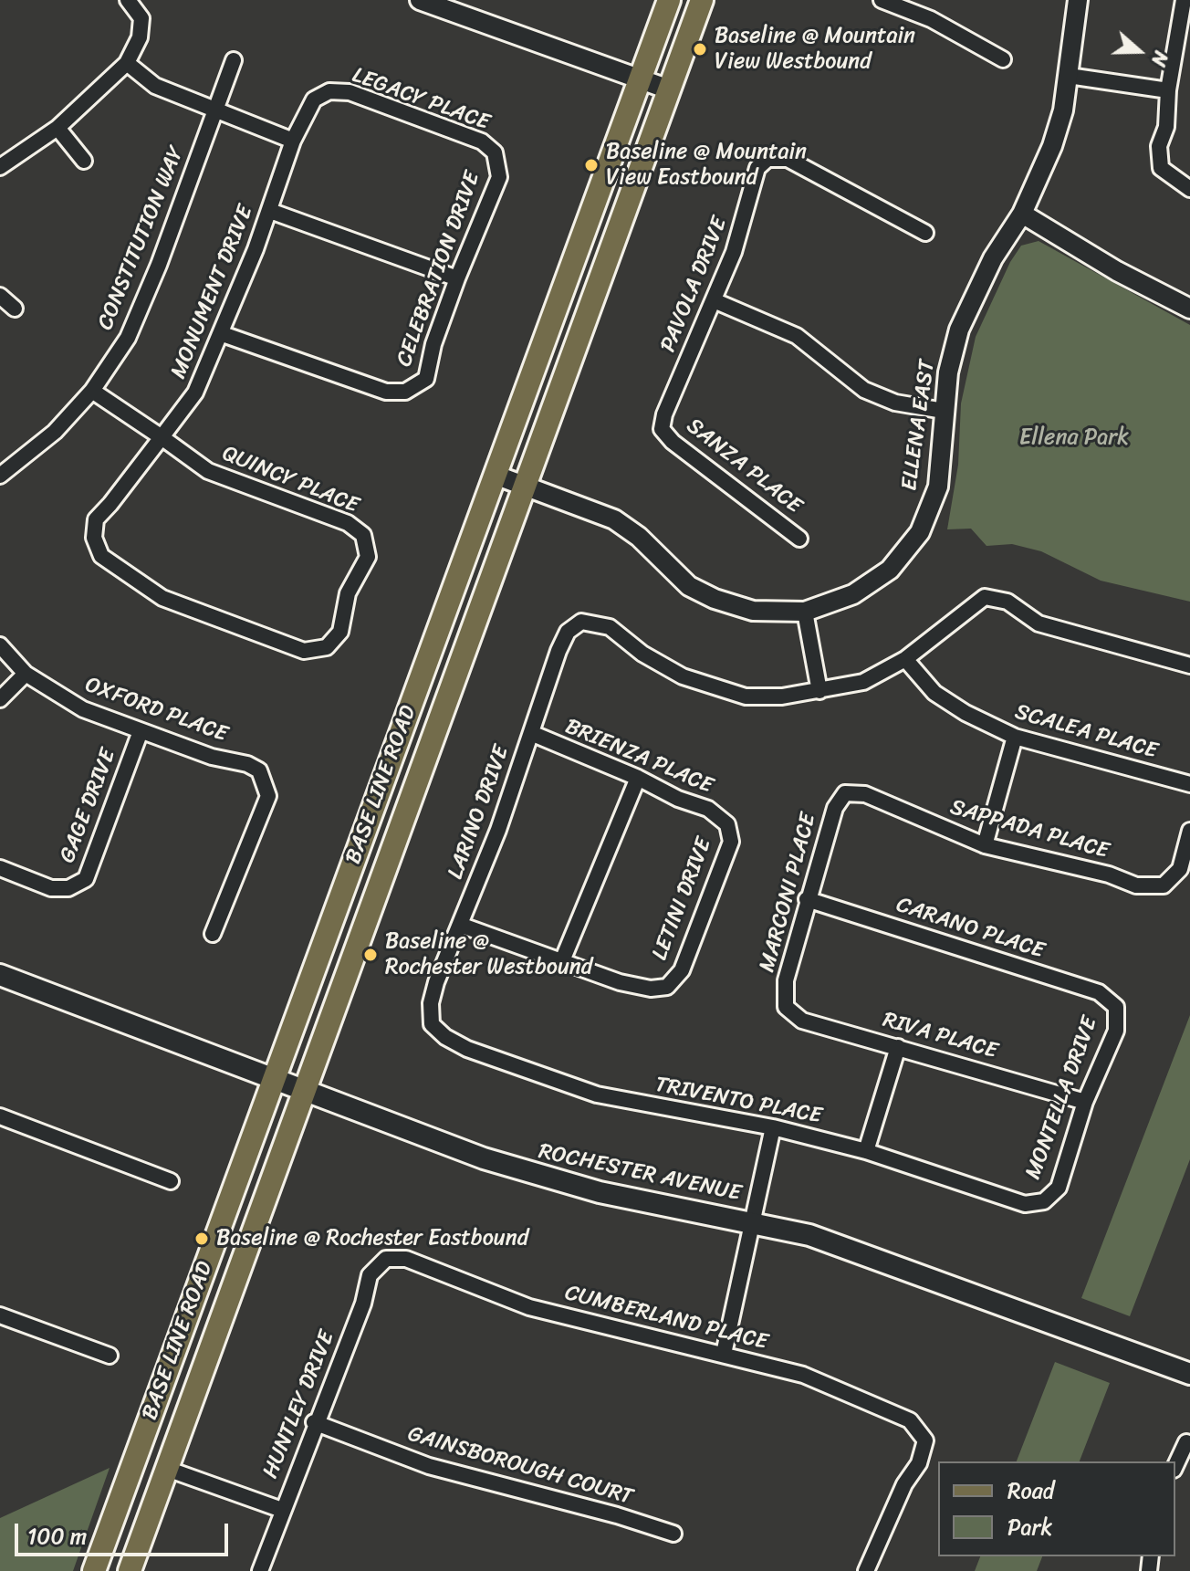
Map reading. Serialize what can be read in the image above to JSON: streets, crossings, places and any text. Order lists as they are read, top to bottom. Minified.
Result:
{"streets":{"main road":["BASE LINE ROAD","ROCHESTER AVENUE"],"street":["LEGACY PLACE","CONSTITUTION WAY","CELEBRATION DRIVE","PAVOLA DRIVE","MONUMENT DRIVE","ELLENA EAST","SANZA PLACE","QUINCY PLACE","OXFORD PLACE","SCALEA PLACE","BRIENZA PLACE","GAGE DRIVE","LARINO DRIVE","SAPPADA PLACE","MARCONI PLACE","LETINI DRIVE","CARANO PLACE","RIVA PLACE","MONTELLA DRIVE","TRIVENTO PLACE","CUMBERLAND PLACE","HUNTLEY DRIVE","GAINSBOROUGH COURT"]},"crossings":[["LEGACY PLACE","CELEBRATION DRIVE"],["LEGACY PLACE","MONUMENT DRIVE"],["CONSTITUTION WAY","QUINCY PLACE"],["CELEBRATION DRIVE","MONUMENT DRIVE"],["PAVOLA DRIVE","SANZA PLACE"],["MONUMENT DRIVE","QUINCY PLACE"],["ELLENA EAST","BASE LINE ROAD"],["OXFORD PLACE","GAGE DRIVE"],["BRIENZA PLACE","LARINO DRIVE"],["BRIENZA PLACE","LETINI DRIVE"],["BASE LINE ROAD","ROCHESTER AVENUE"],["LARINO DRIVE","TRIVENTO PLACE"],["SAPPADA PLACE","MARCONI PLACE"],["MARCONI PLACE","CARANO PLACE"],["MARCONI PLACE","RIVA PLACE"],["CARANO PLACE","MONTELLA DRIVE"],["RIVA PLACE","MONTELLA DRIVE"],["MONTELLA DRIVE","TRIVENTO PLACE"],["CUMBERLAND PLACE","HUNTLEY DRIVE"],["HUNTLEY DRIVE","GAINSBOROUGH COURT"]],"parks":["Ellena Park"],"places":["Baseline @ Mountain View Westbound","Baseline @ Mountain View Eastbound","Baseline @ Rochester Westbound","Baseline @ Rochester Eastbound"],"legend":["Road","Park"],"scale_bar":"100 m","north":"right"}
